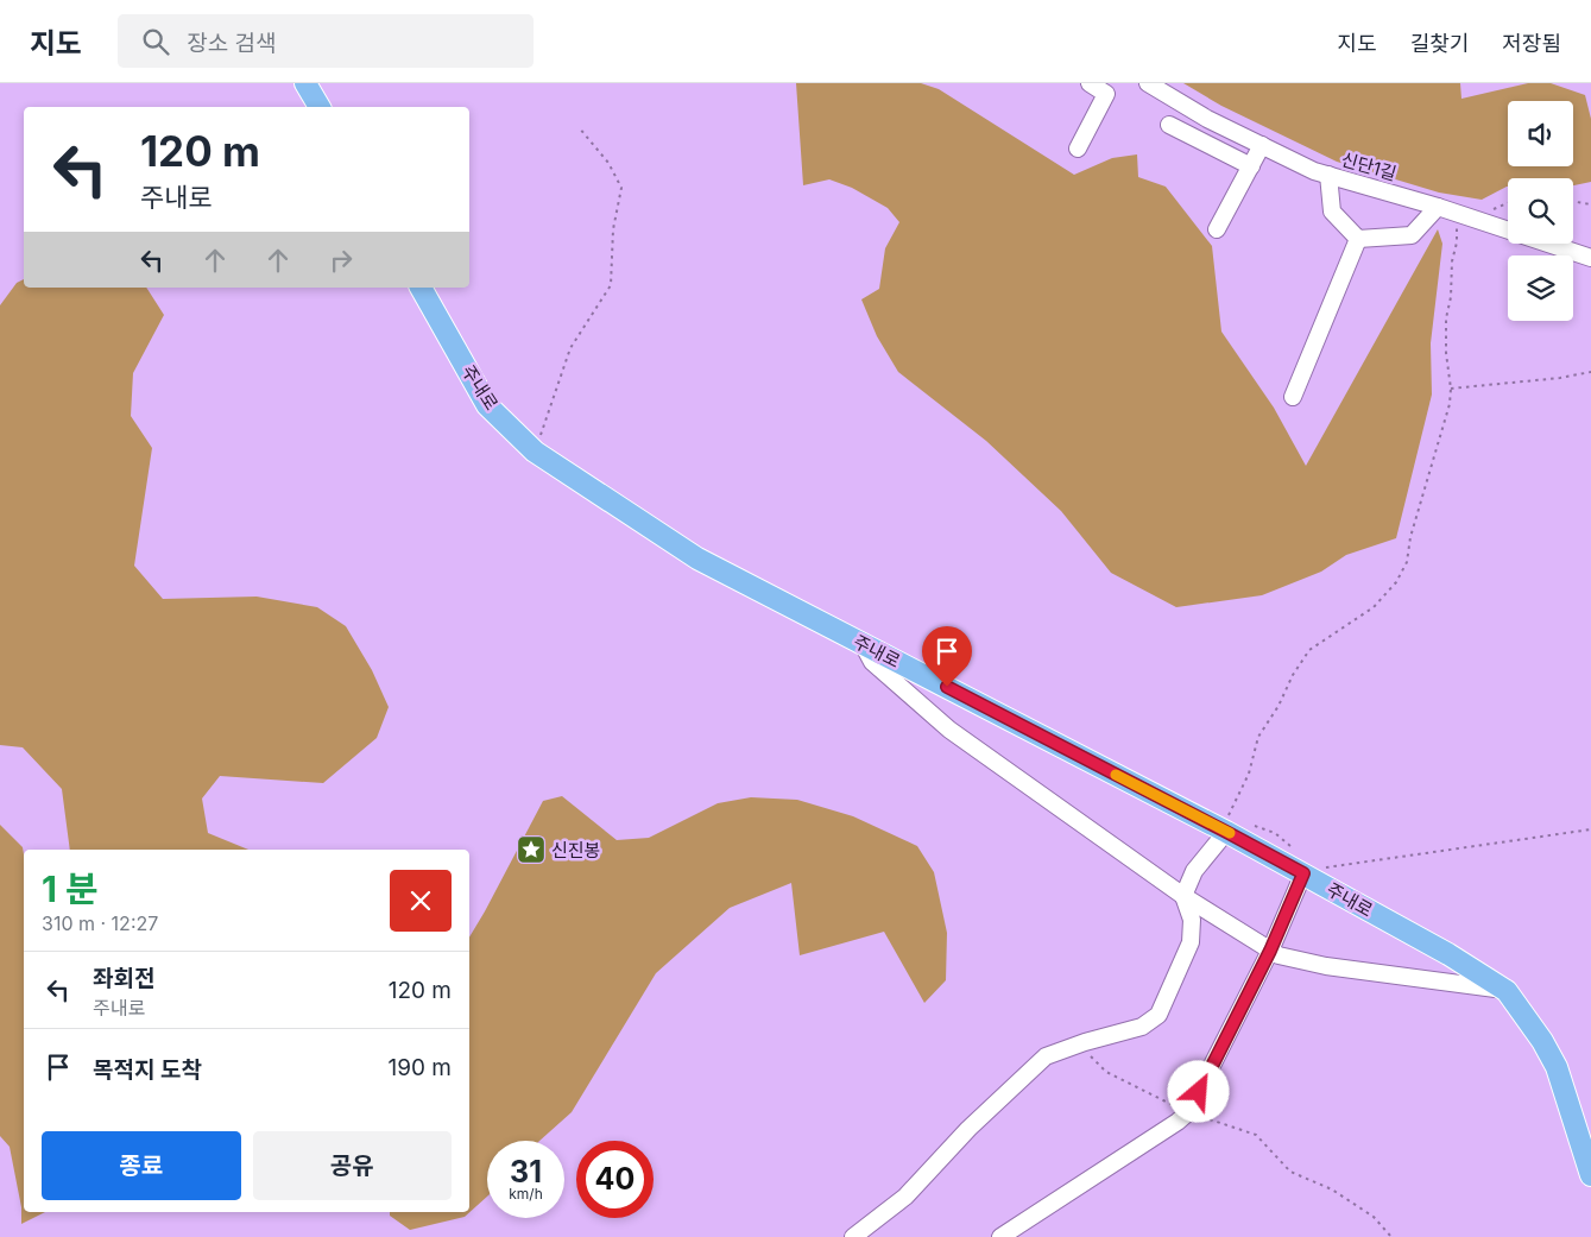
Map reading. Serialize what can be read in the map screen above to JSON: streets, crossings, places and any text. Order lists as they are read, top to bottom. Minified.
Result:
{"streets":{"main road":["주내로"],"street":["신단1길"]},"places":{"place":["신진봉"]},"page":{"header":"지도","search":"장소 검색","nav":["지도","길찾기","저장됨"],"turn":["120 m","주내로"],"heading":["1 분","310 m · 12:27"],"list":[{"name":"좌회전","note":"주내로","value":"120 m"},{"name":"목적지 도착","value":"190 m"}],"buttons":["종료","공유"],"speed":"31 km/h","limit":"40"}}
